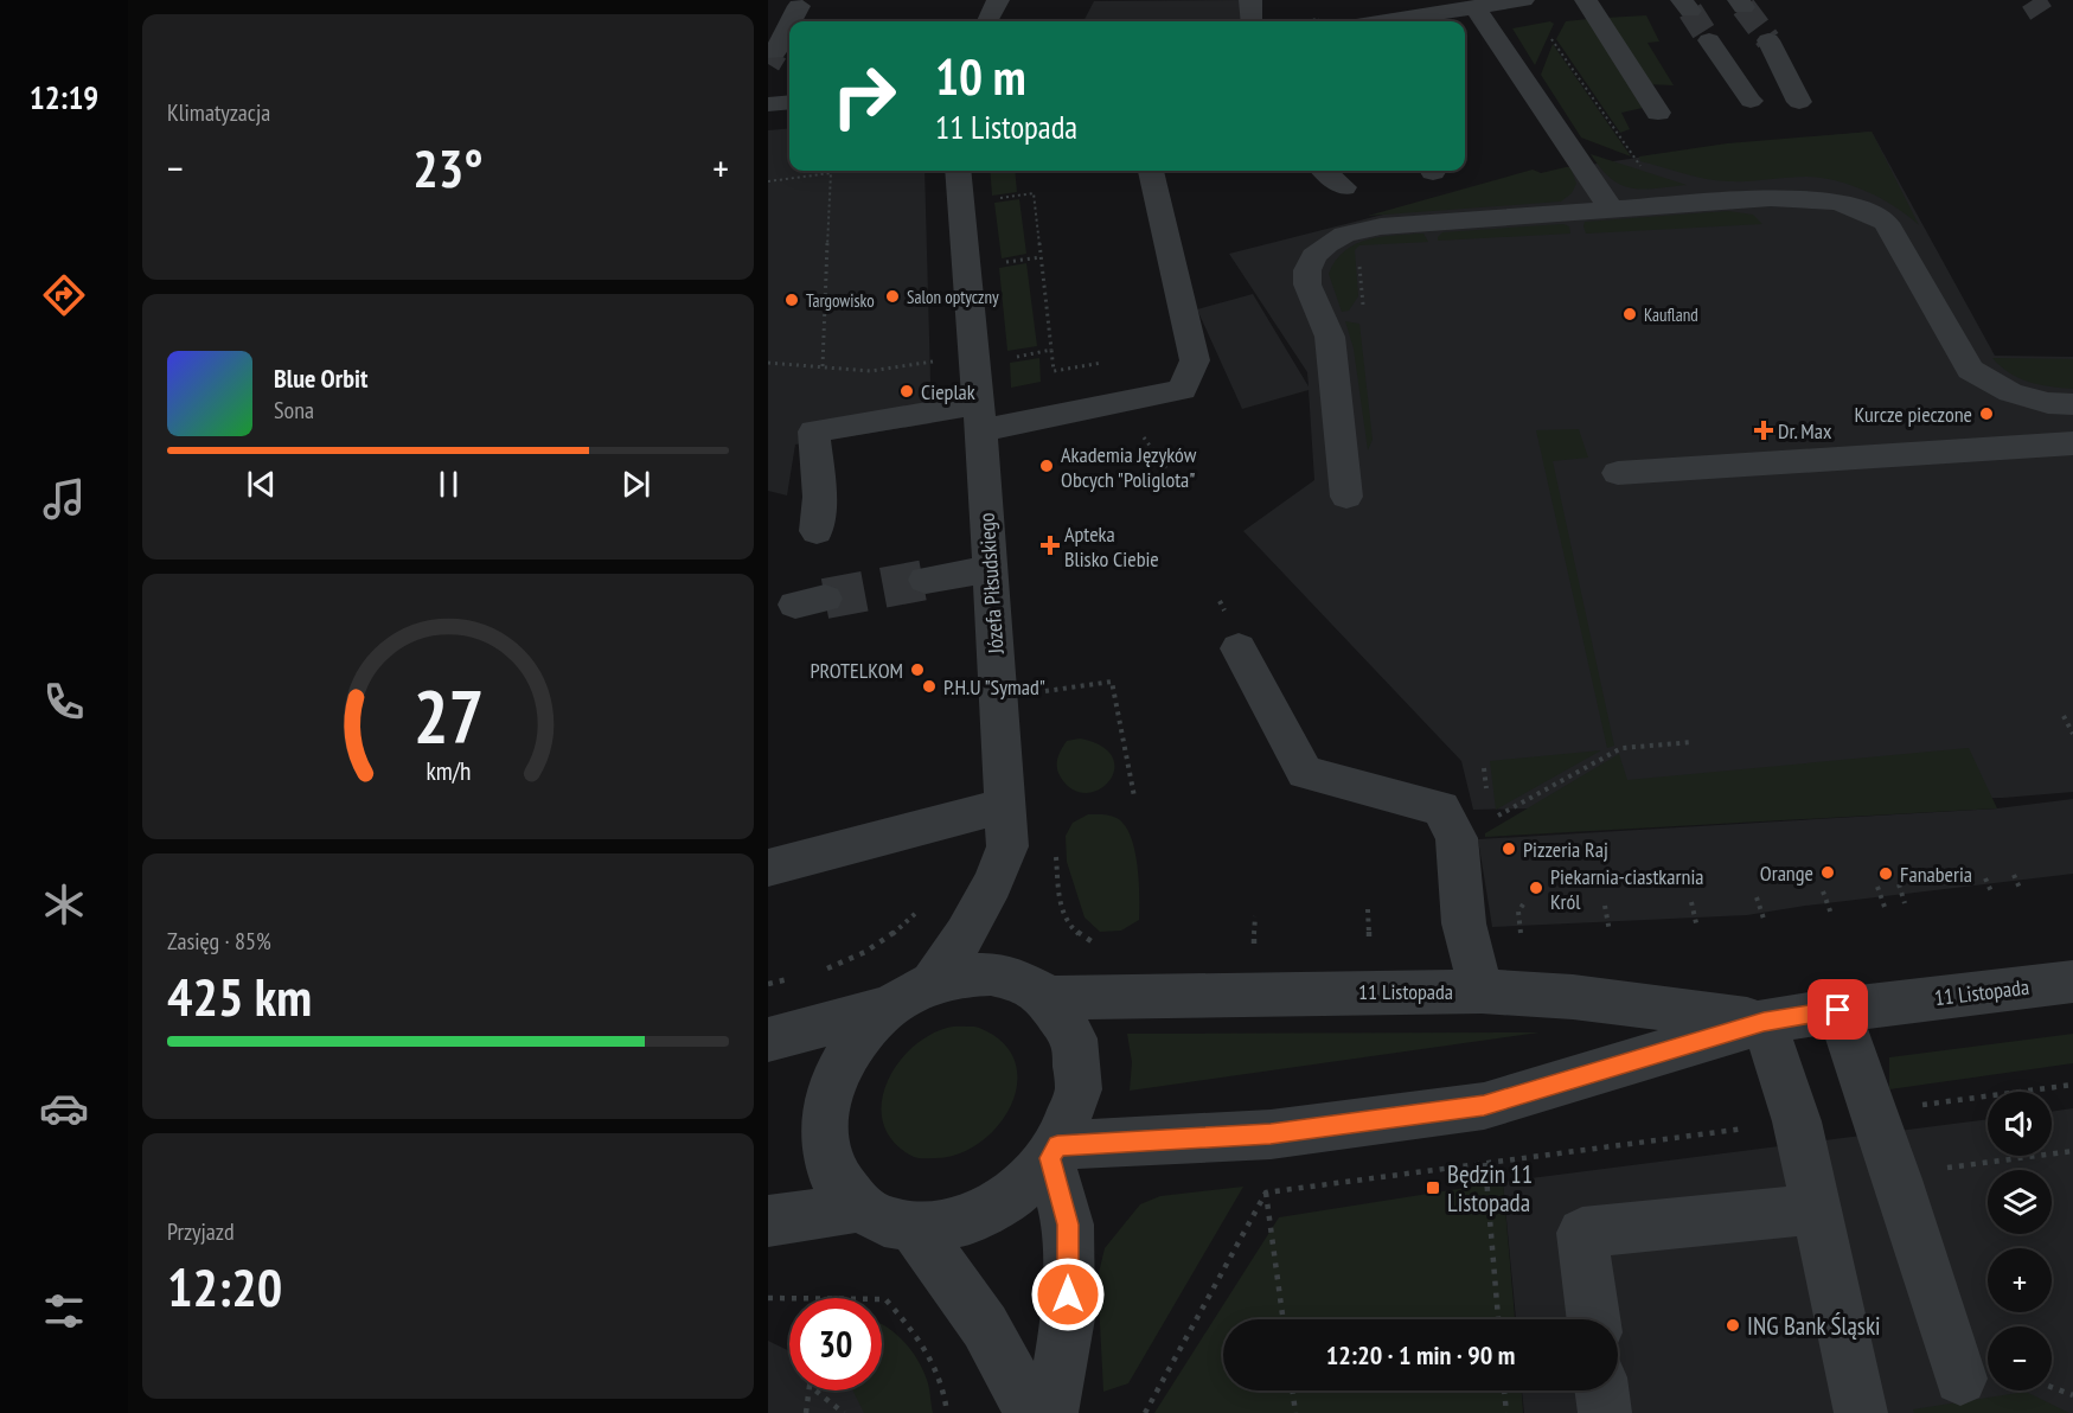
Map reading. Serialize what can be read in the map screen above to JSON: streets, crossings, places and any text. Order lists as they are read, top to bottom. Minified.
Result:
{"streets":{"street":["Józefa Piłsudskiego","11 Listopada"]},"crossings":[["Józefa Piłsudskiego","11 Listopada"]],"places":{"other":["Salon optyczny","Targowisko","Kaufland","Cieplak","Kurcze pieczone","Akademia Języków Obcych \"Poliglota\"","PROTELKOM","P.H.U \"Symad\"","Pizzeria Raj","Orange","Fanaberia","Piekarnia-ciastkarnia Król","ING Bank Śląski"],"health":["Dr. Max","Apteka Blisko Ciebie"],"transit":["Będzin 11 Listopada"]},"page":{"tabs":"12:19","tile":["Klimatyzacja",["Zasięg · 85%","425 km"],["Przyjazd","12:20"]],"turn":["10 m","11 Listopada"],"heat":["−","23°","+"],"song":["Blue Orbit","Sona"],"map_buttons":["+","−"],"limit":"30","trip":"12:20 · 1 min · 90 m","gauge":["27","km/h"]}}
